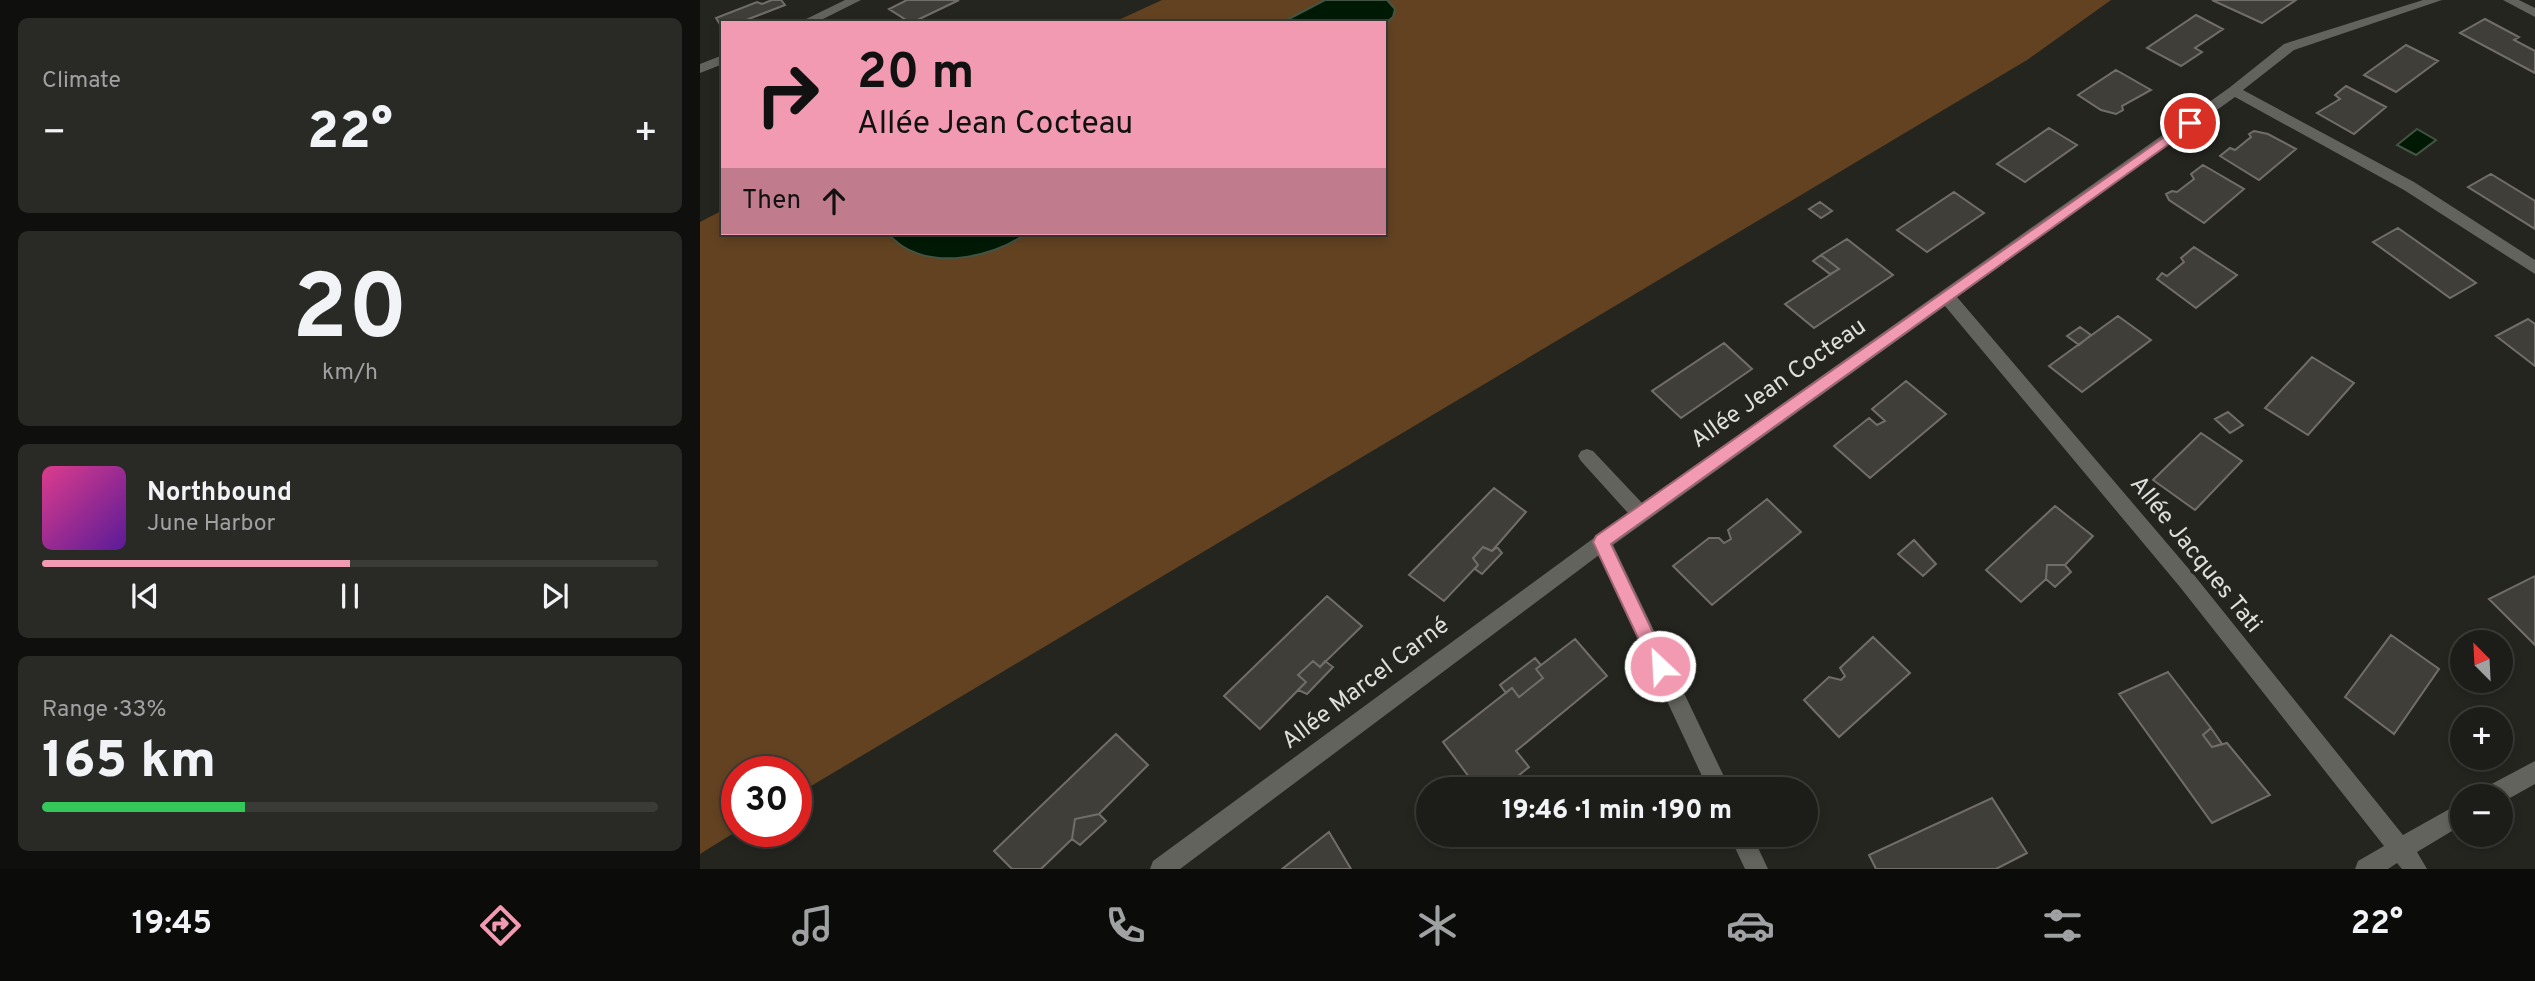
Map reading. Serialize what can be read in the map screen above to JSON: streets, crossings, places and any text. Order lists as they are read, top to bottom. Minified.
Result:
{"streets":{"street":["Allée Jean Cocteau","Allée Jacques Tati","Allée Marcel Carné"]},"crossings":[["Allée Jean Cocteau","Allée Jacques Tati"],["Allée Jean Cocteau","Allée Marcel Carné"]],"north":"top left","page":{"tile":["Climate",["20","km/h"],["Range · 33%","165 km"]],"turn":["20 m","Allée Jean Cocteau"],"heat":["−","22°","+"],"then":"Then","song":["Northbound","June Harbor"],"map_buttons":["+","−"],"limit":"30","trip":"19:46 · 1 min · 190 m","tabs":["19:45","22°"]}}
